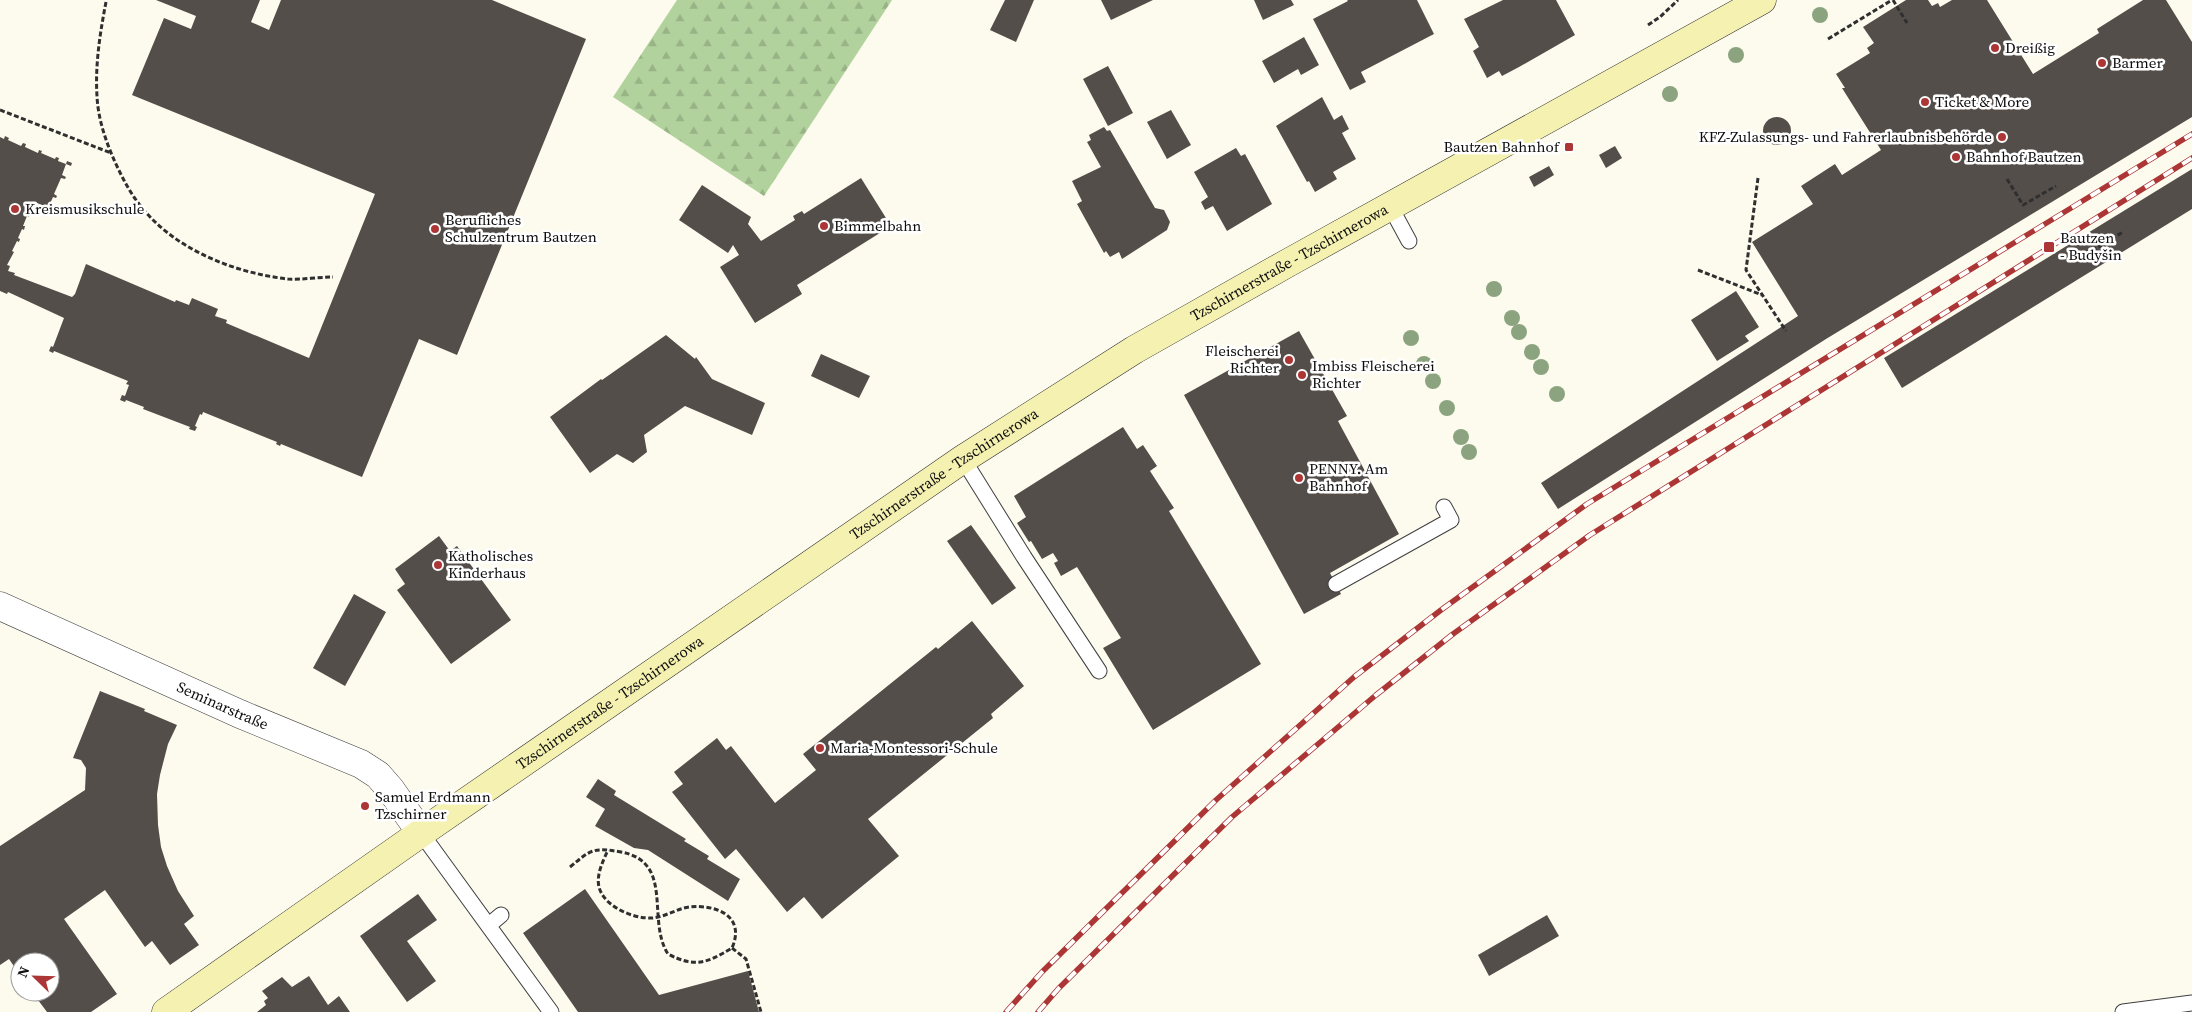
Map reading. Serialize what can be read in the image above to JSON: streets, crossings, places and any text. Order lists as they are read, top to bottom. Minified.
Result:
{"streets":{"street":["Tzschirnerstraße - Tzschirnerowa","Seminarstraße"]},"crossings":[["Tzschirnerstraße - Tzschirnerowa","Seminarstraße"]],"places":{"other":["Dreißig","Barmer","Ticket & More","KFZ-Zulassungs- und Fahrerlaubnisbehörde","Bahnhof Bautzen","Kreismusikschule","Bimmelbahn","Berufliches Schulzentrum Bautzen","Fleischerei Richter","Imbiss Fleischerei Richter","PENNY. Am Bahnhof","Katholisches Kinderhaus","Maria-Montessori-Schule","Samuel Erdmann Tzschirner"],"transit":["Bautzen Bahnhof","Bautzen - Budyšin"]},"north":"top left"}
